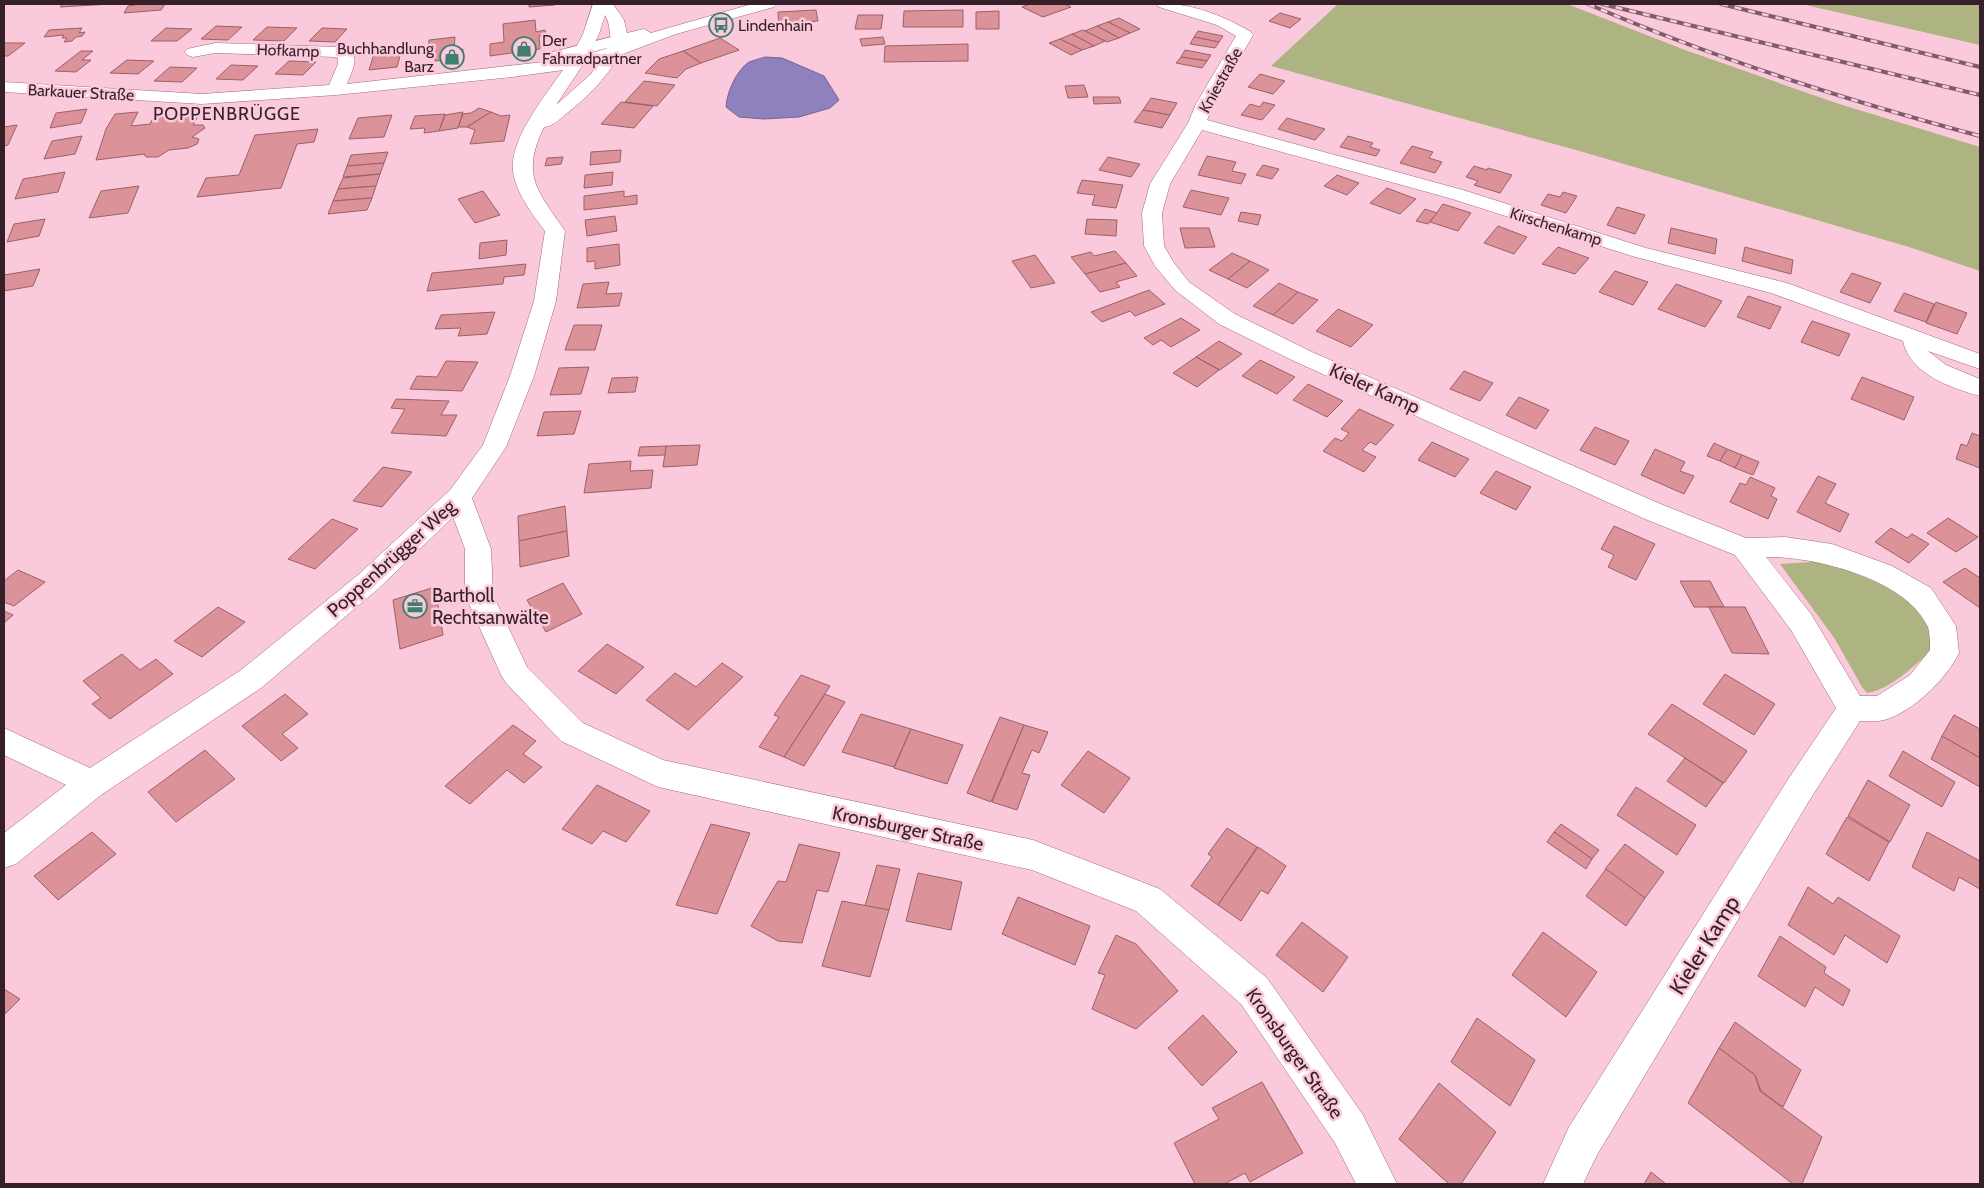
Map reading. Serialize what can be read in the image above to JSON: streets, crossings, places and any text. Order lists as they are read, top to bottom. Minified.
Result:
{"streets":{"street":["Hofkamp","Kniestraße","Barkauer Straße","Kirschenkamp","Kieler Kamp","Poppenbrügger Weg","Kronsburger Straße"]},"crossings":[["Hofkamp","Barkauer Straße"],["Kniestraße","Kirschenkamp"],["Kniestraße","Kieler Kamp"],["Barkauer Straße","Poppenbrügger Weg"],["Kirschenkamp","Kieler Kamp"],["Poppenbrügger Weg","Kronsburger Straße"]],"districts":["POPPENBRÜGGE"],"places":{"bus stop":["Lindenhain"],"shop":["Der Fahrradpartner","Buchhandlung Barz"],"office":["Bartholl Rechtsanwälte"]}}
